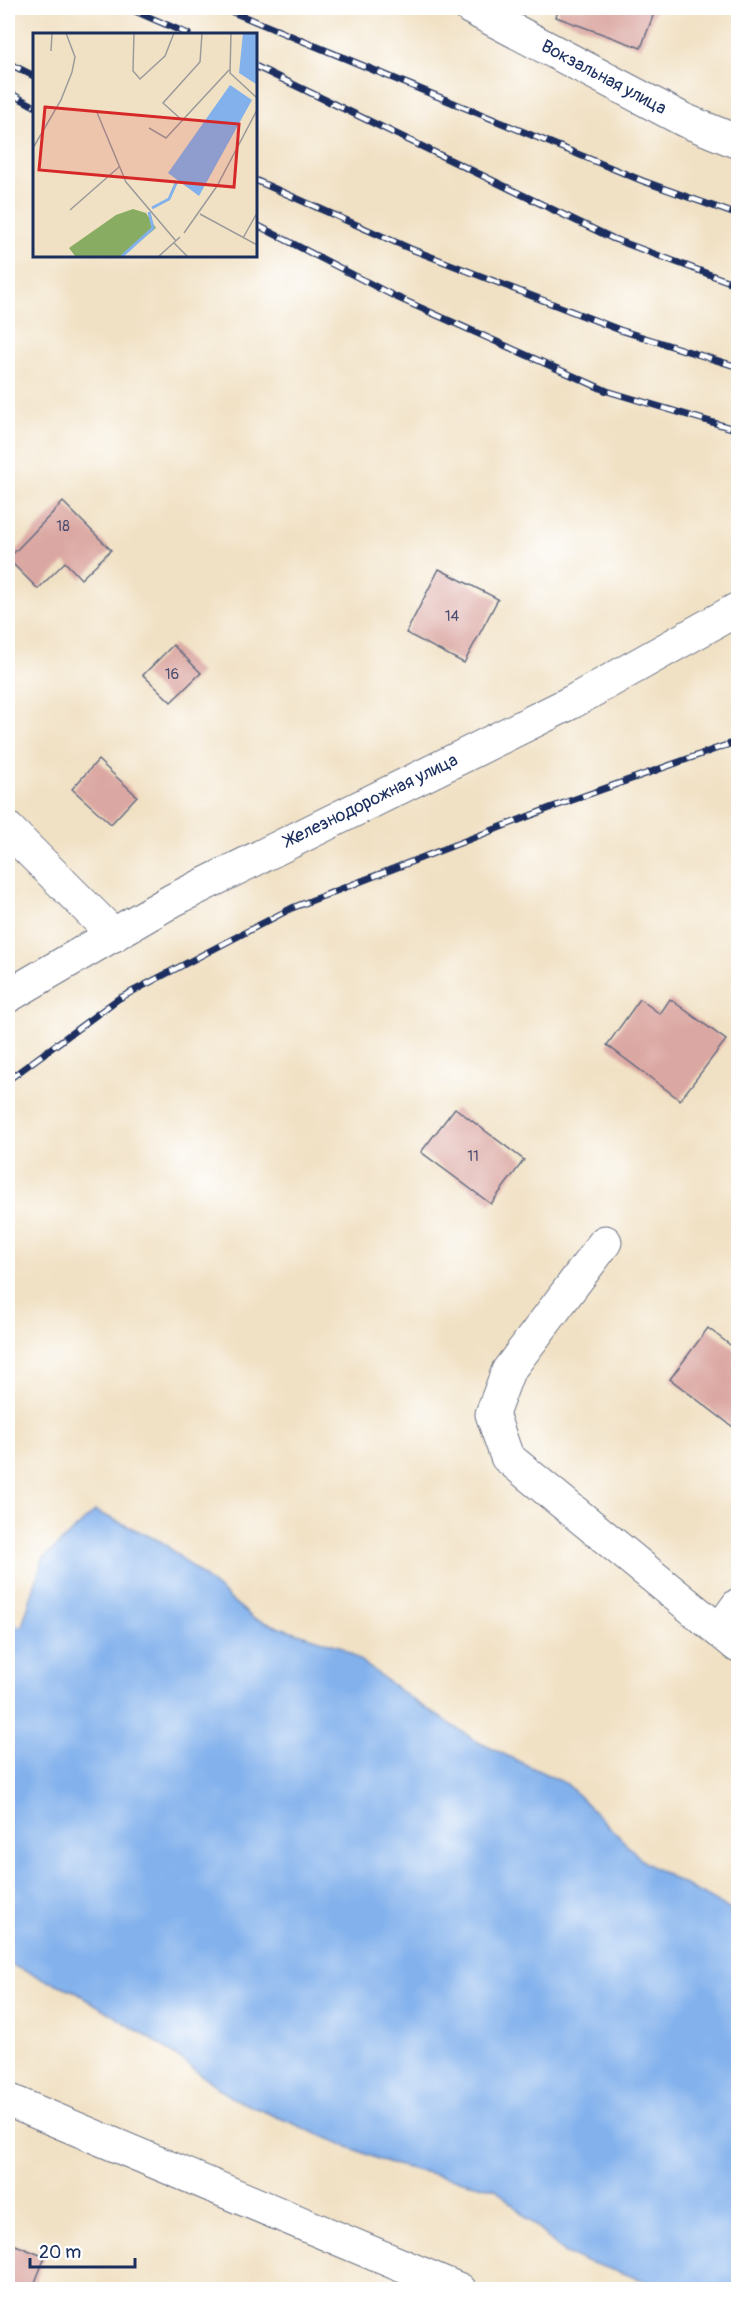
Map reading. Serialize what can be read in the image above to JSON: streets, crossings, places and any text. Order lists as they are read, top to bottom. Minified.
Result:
{"streets":{"street":["Вокзальная улица","Железнодорожная улица"]},"house_numbers":["18","14","16","11"],"scale_bar":"20 m"}
